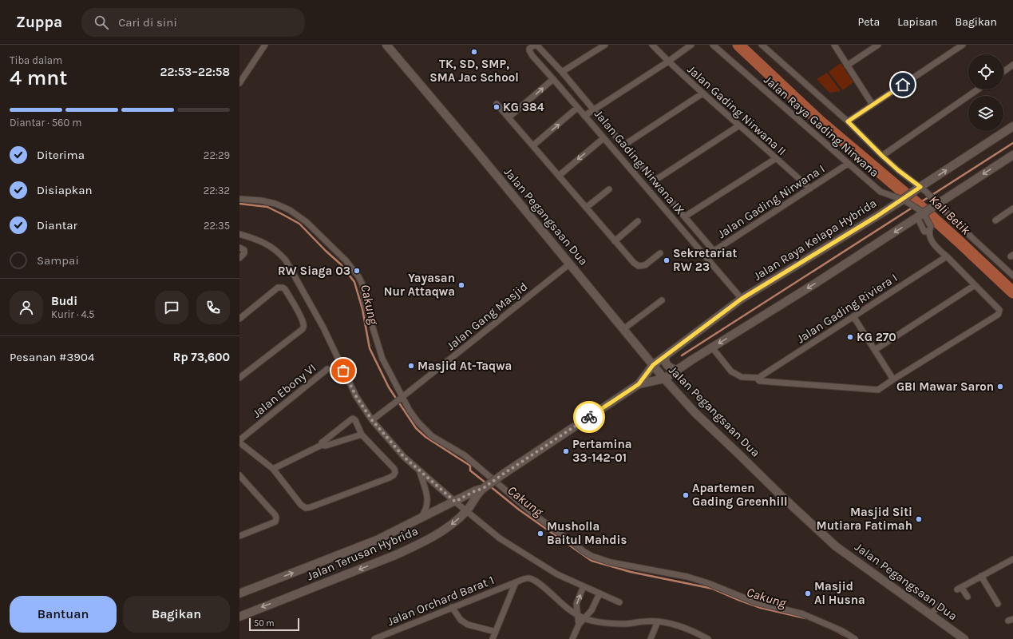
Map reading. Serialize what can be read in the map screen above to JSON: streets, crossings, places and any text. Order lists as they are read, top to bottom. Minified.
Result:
{"streets":{"main road":["Jalan Pegangsaan Dua","Jalan Raya Kelapa Hybrida","Jalan Terusan Hybrida"],"street":["Jalan Gading Nirwana II","Jalan Raya Gading Nirwana","Jalan Gading Nirwana IX","Jalan Gading Nirwana I","Jalan Gading Riviera I","Jalan Gang Masjid","Jalan Ebony VI","Jalan Orchard Barat 1"]},"crossings":[["Jalan Gading Nirwana II","Jalan Gading Nirwana I"],["Jalan Raya Gading Nirwana","Jalan Gading Nirwana I"],["Jalan Raya Gading Nirwana","Jalan Raya Kelapa Hybrida"],["Jalan Gading Nirwana IX","Jalan Gading Nirwana I"],["Jalan Gading Nirwana IX","Jalan Raya Kelapa Hybrida"],["Jalan Pegangsaan Dua","Jalan Raya Kelapa Hybrida"],["Jalan Pegangsaan Dua","Jalan Gang Masjid"],["Jalan Raya Kelapa Hybrida","Jalan Terusan Hybrida"]],"water":["Kali Betik","Cakung"],"places":["TK, SD, SMP, SMA Jac School","KG 384","Sekretariat RW 23","RW Siaga 03","Yayasan Nur Attaqwa","KG 270","Masjid At-Taqwa","GBI Mawar Saron","Pertamina 33-142-01","Apartemen Gading Greenhill","Masjid Siti Mutiara Fatimah","Musholla Baitul Mahdis","Masjid Al Husna"],"scale_bar":"50 m","page":{"header":"Zuppa","search":"Cari di sini","nav":["Peta","Lapisan","Bagikan"],"heading":["4 mnt","Tiba dalam","22:53–22:58"],"panel":["Budi","Kurir · 4.5","Pesanan #3904","Rp 73,600"],"bar":"Diantar · 560 m","list":[["Diterima","22:29"],["Disiapkan","22:32"],["Diantar","22:35"],"Sampai"],"buttons":["Bantuan","Bagikan"],"scale":"50 m"}}
